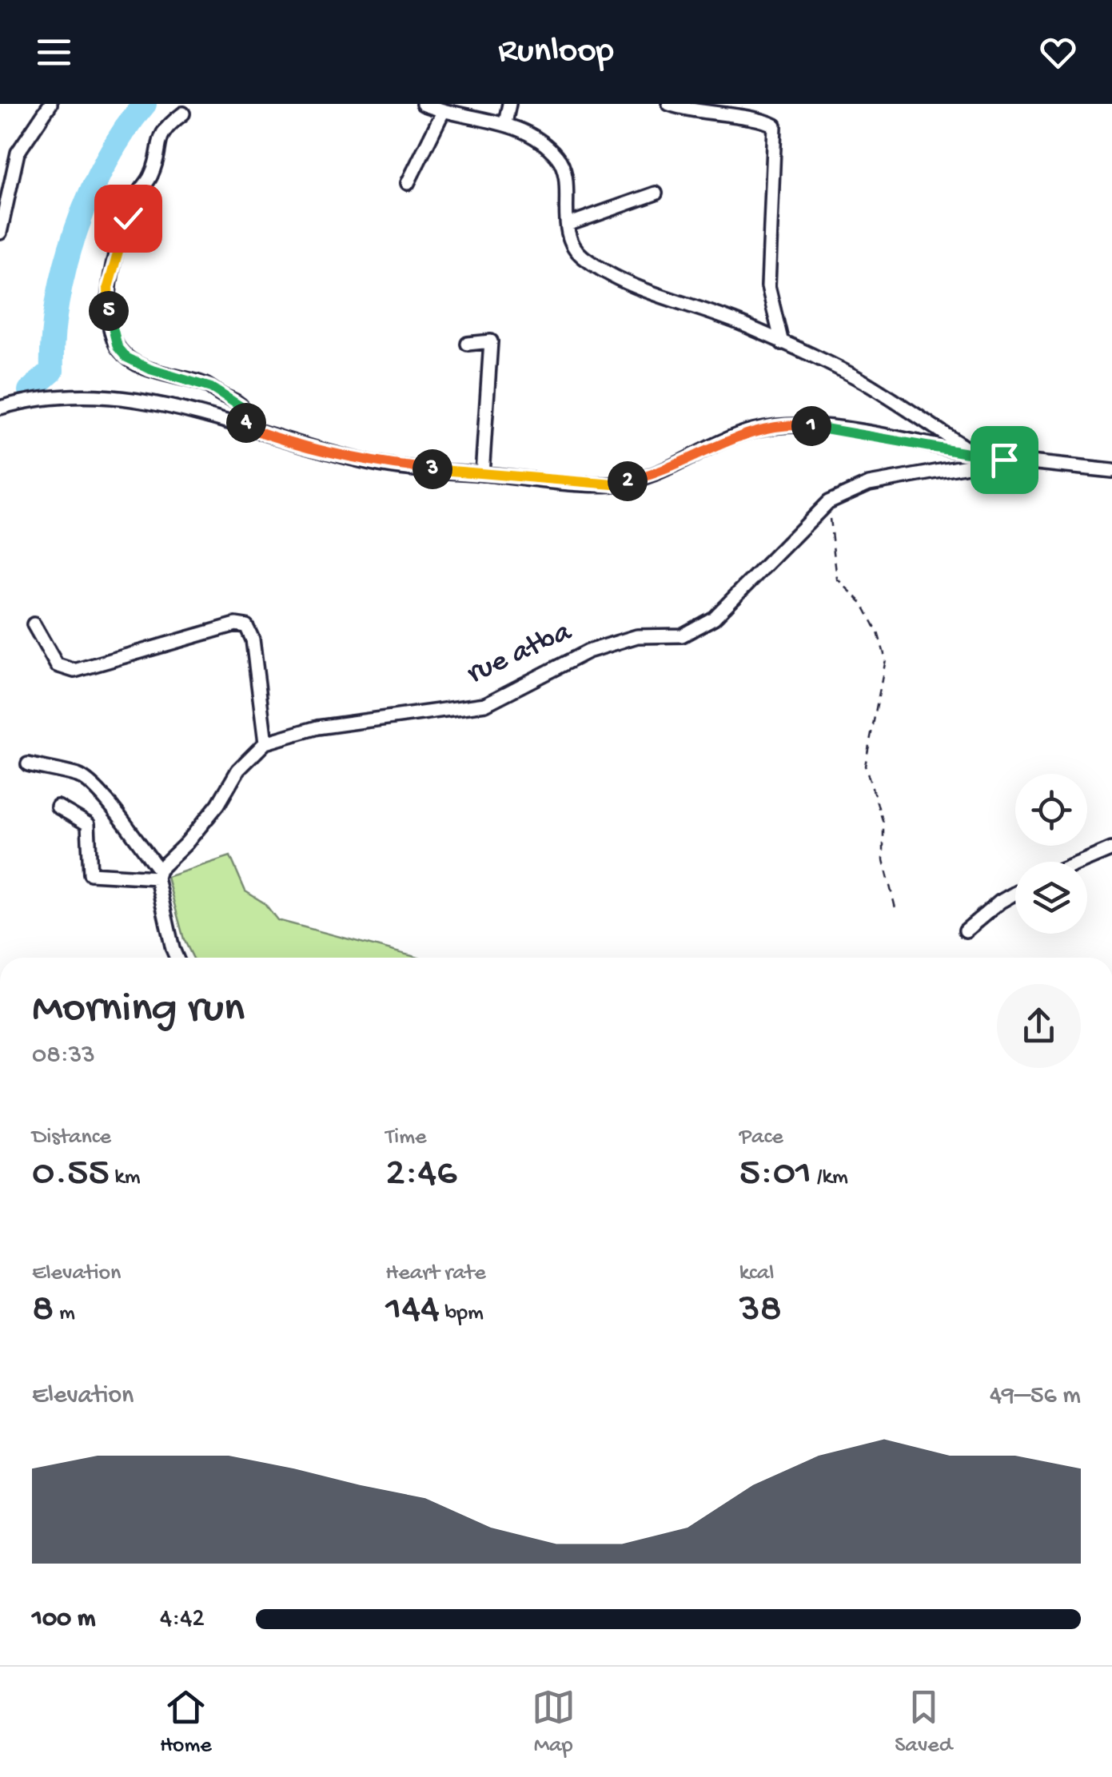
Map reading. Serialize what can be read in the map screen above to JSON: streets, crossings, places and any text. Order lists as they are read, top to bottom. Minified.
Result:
{"streets":{"street":["rue atba"]},"page":{"header":"Runloop","pins":["5","4","1","3","2"],"heading":["Morning run","08:33"],"stats":[["Distance","0.55 km"],["Time","2:46"],["Pace","5:01 /km"],["Elevation","8 m"],["Heart rate","144 bpm"],["kcal","38"]],"chart":["Elevation","49–56 m"],"list":[{"name":"100 m","note":"4:42"}],"tabs":["Home","Map","Saved"]}}
